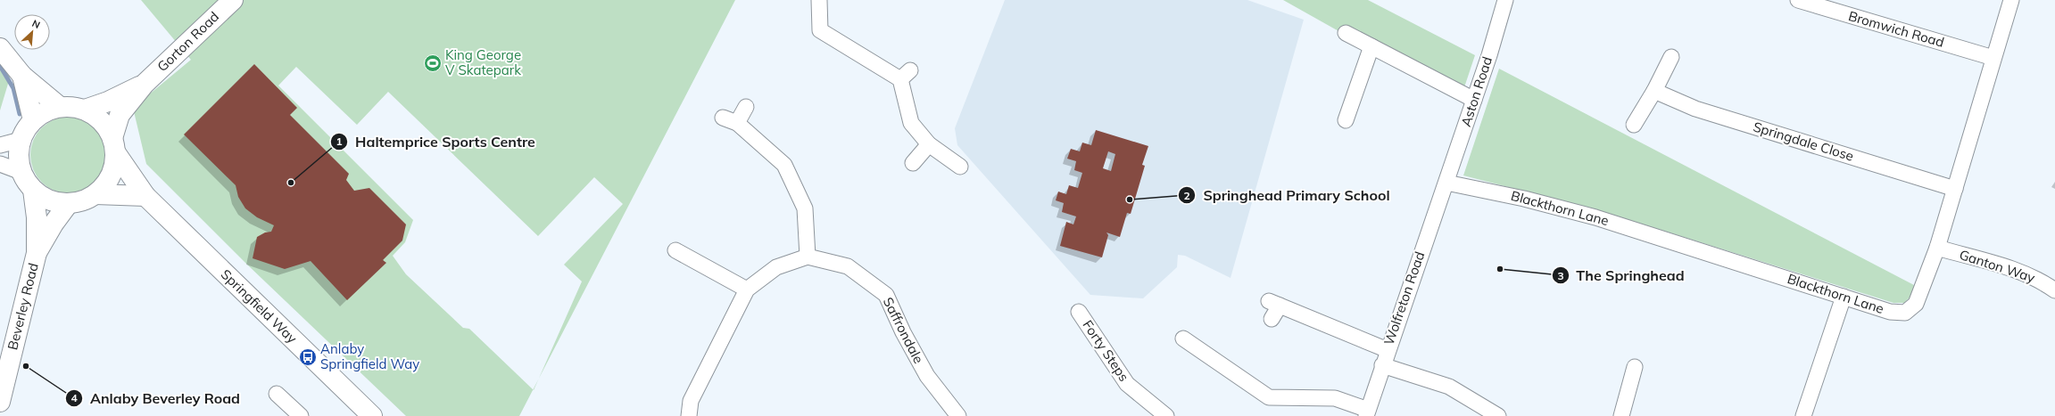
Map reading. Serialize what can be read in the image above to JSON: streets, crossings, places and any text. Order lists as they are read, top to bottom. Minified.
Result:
{"streets":{"main road":["Gorton Road","Beverley Road","Springfield Way"],"street":["Bromwich Road","Aston Road","Springdale Close","Blackthorn Lane","Ganton Way","Wolfreton Road","Saffrondale","Forty Steps"]},"crossings":[["Bromwich Road","Blackthorn Lane"],["Gorton Road","Beverley Road"],["Gorton Road","Springfield Way"],["Aston Road","Blackthorn Lane"],["Aston Road","Wolfreton Road"],["Springdale Close","Blackthorn Lane"],["Blackthorn Lane","Ganton Way"],["Blackthorn Lane","Wolfreton Road"],["Beverley Road","Springfield Way"]],"places":{"sports":["King George V Skatepark"],"other":["Haltemprice Sports Centre","Springhead Primary School","The Springhead","Anlaby Beverley Road"],"bus stop":["Anlaby Springfield Way"]},"north":"top right"}
